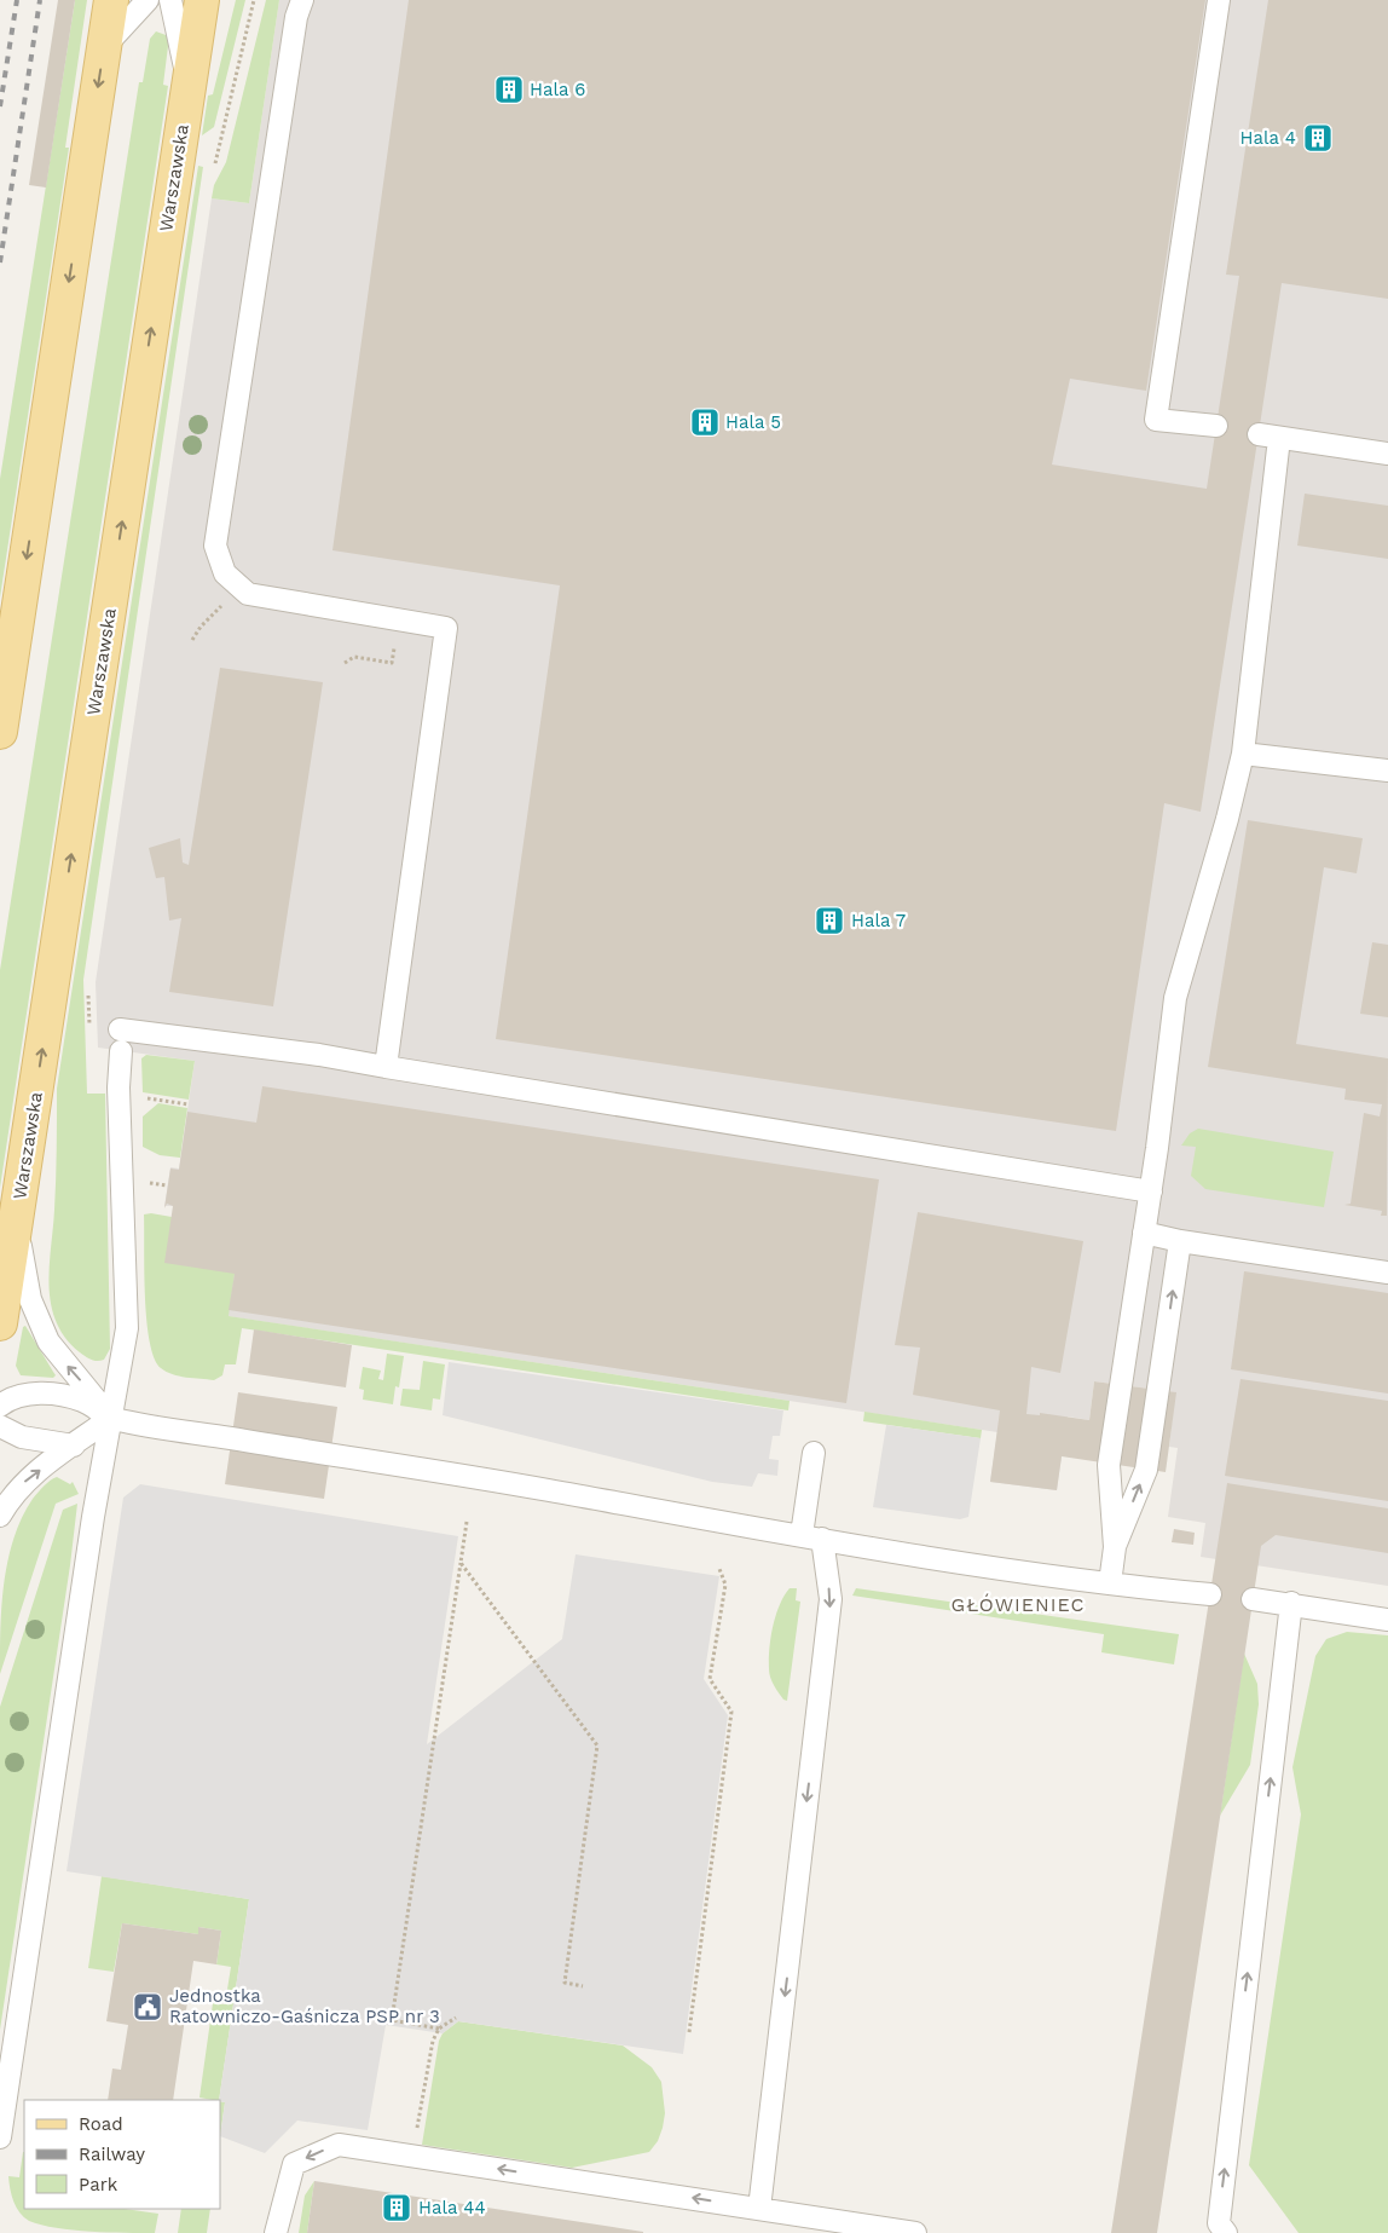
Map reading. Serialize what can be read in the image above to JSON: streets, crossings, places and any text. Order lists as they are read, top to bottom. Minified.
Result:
{"streets":{"main road":["Warszawska"]},"districts":["GŁÓWIENIEC"],"places":{"building":["Hala 6","Hala 4","Hala 5","Hala 7","Hala 44"],"public building":["Jednostka Ratowniczo-Gaśnicza PSP nr 3"]},"legend":["Road","Railway","Park"]}
